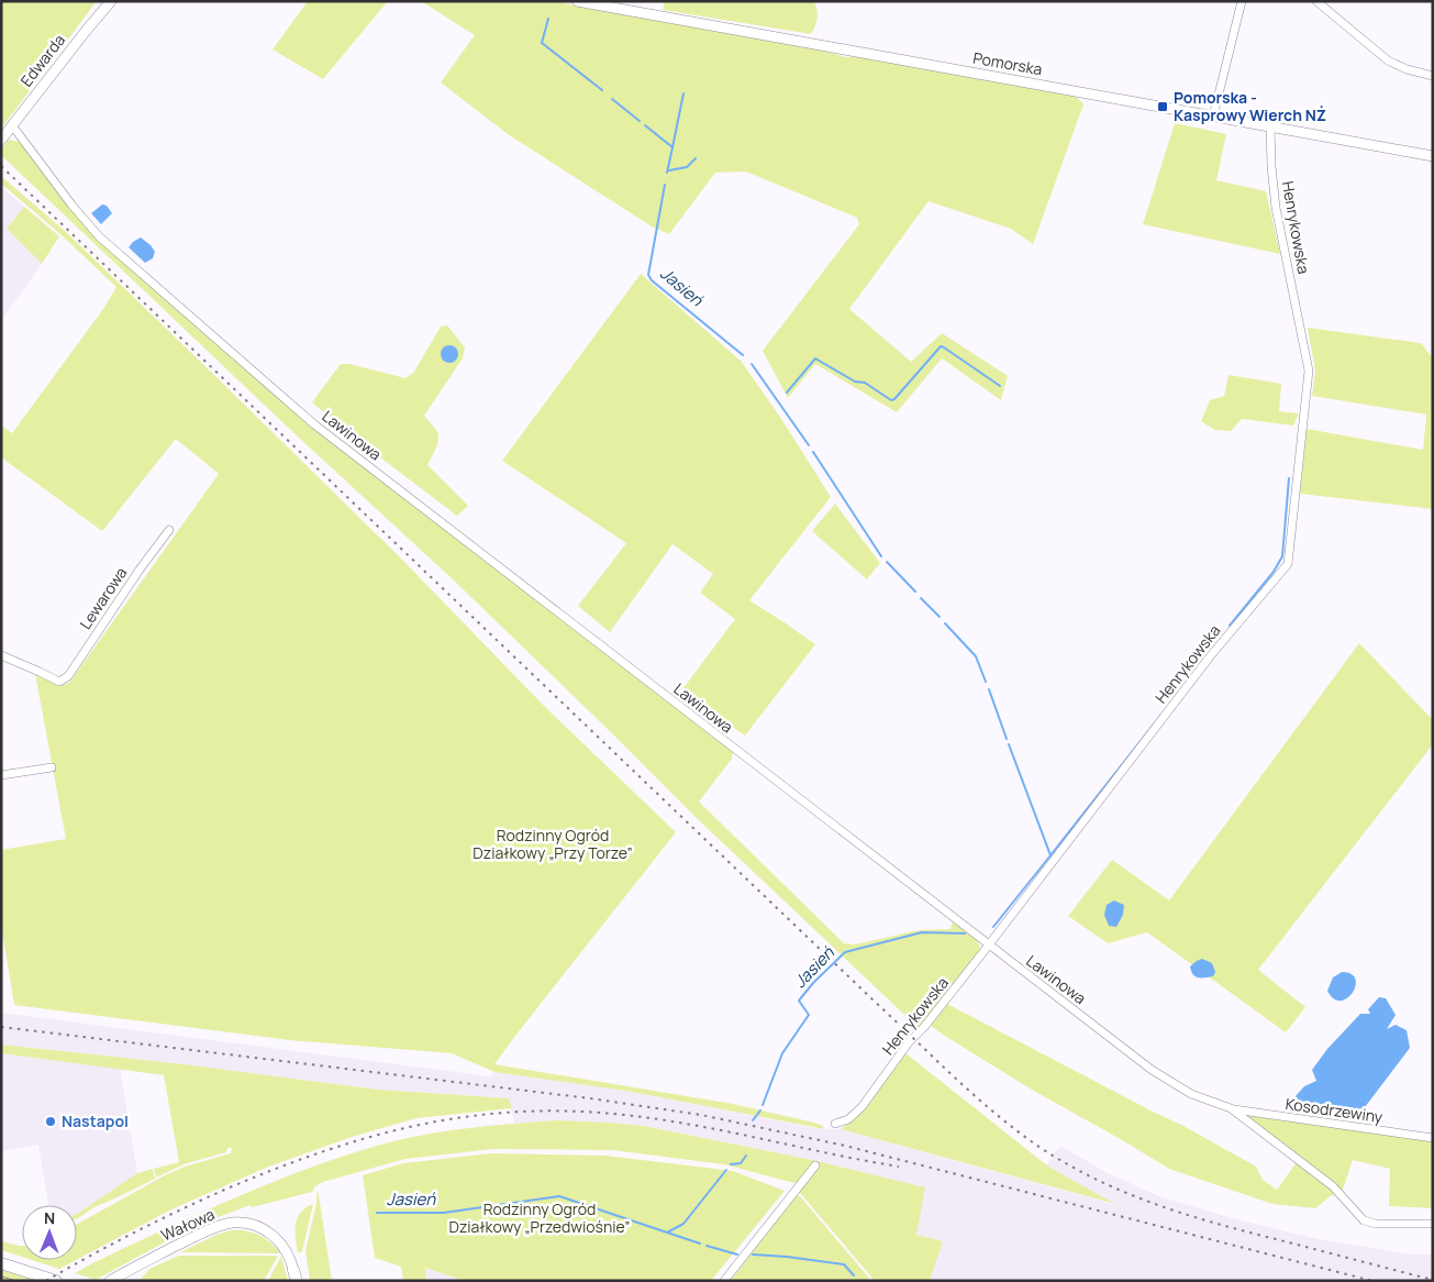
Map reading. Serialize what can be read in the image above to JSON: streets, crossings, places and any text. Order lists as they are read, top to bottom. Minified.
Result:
{"streets":{"street":["Edwarda","Pomorska","Henrykowska","Lawinowa","Lewarowa","Kosodrzewiny","Wałowa"]},"crossings":[["Edwarda","Lawinowa"],["Pomorska","Henrykowska"],["Henrykowska","Lawinowa"],["Lawinowa","Kosodrzewiny"]],"water":["Jasień"],"parks":["Rodzinny Ogród Działkowy „Przy Torze”","Rodzinny Ogród Działkowy „Przedwiośnie”"],"places":{"transit":["Pomorska - Kasprowy Wierch NŻ"],"other":["Nastapol"]},"north":"top"}
